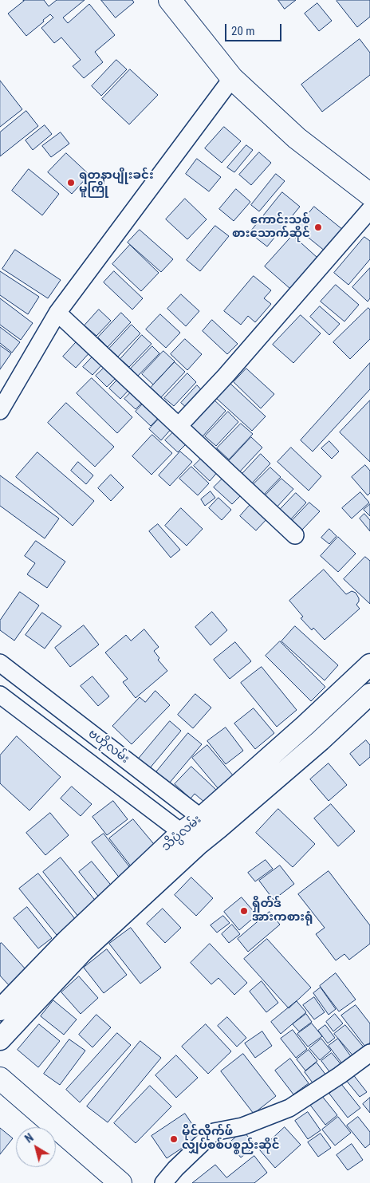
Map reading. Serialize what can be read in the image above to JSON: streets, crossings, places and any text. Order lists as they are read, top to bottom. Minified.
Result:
{"streets":{"street":["ဗဟိုလမ်း","သိပ္ပံလမ်း"]},"crossings":[["ဗဟိုလမ်း","သိပ္ပံလမ်း"]],"places":["ရတနာပျိုးခင်း မူကြို","ကောင်းသစ် စားသောက်ဆိုင်","ရှိတ်ဒ် အားကစားရုံ","မိုင်လိုက်ဖ် လျှပ်စစ်ပစ္စည်းဆိုင်"],"scale_bar":"20 m","north":"top left"}
